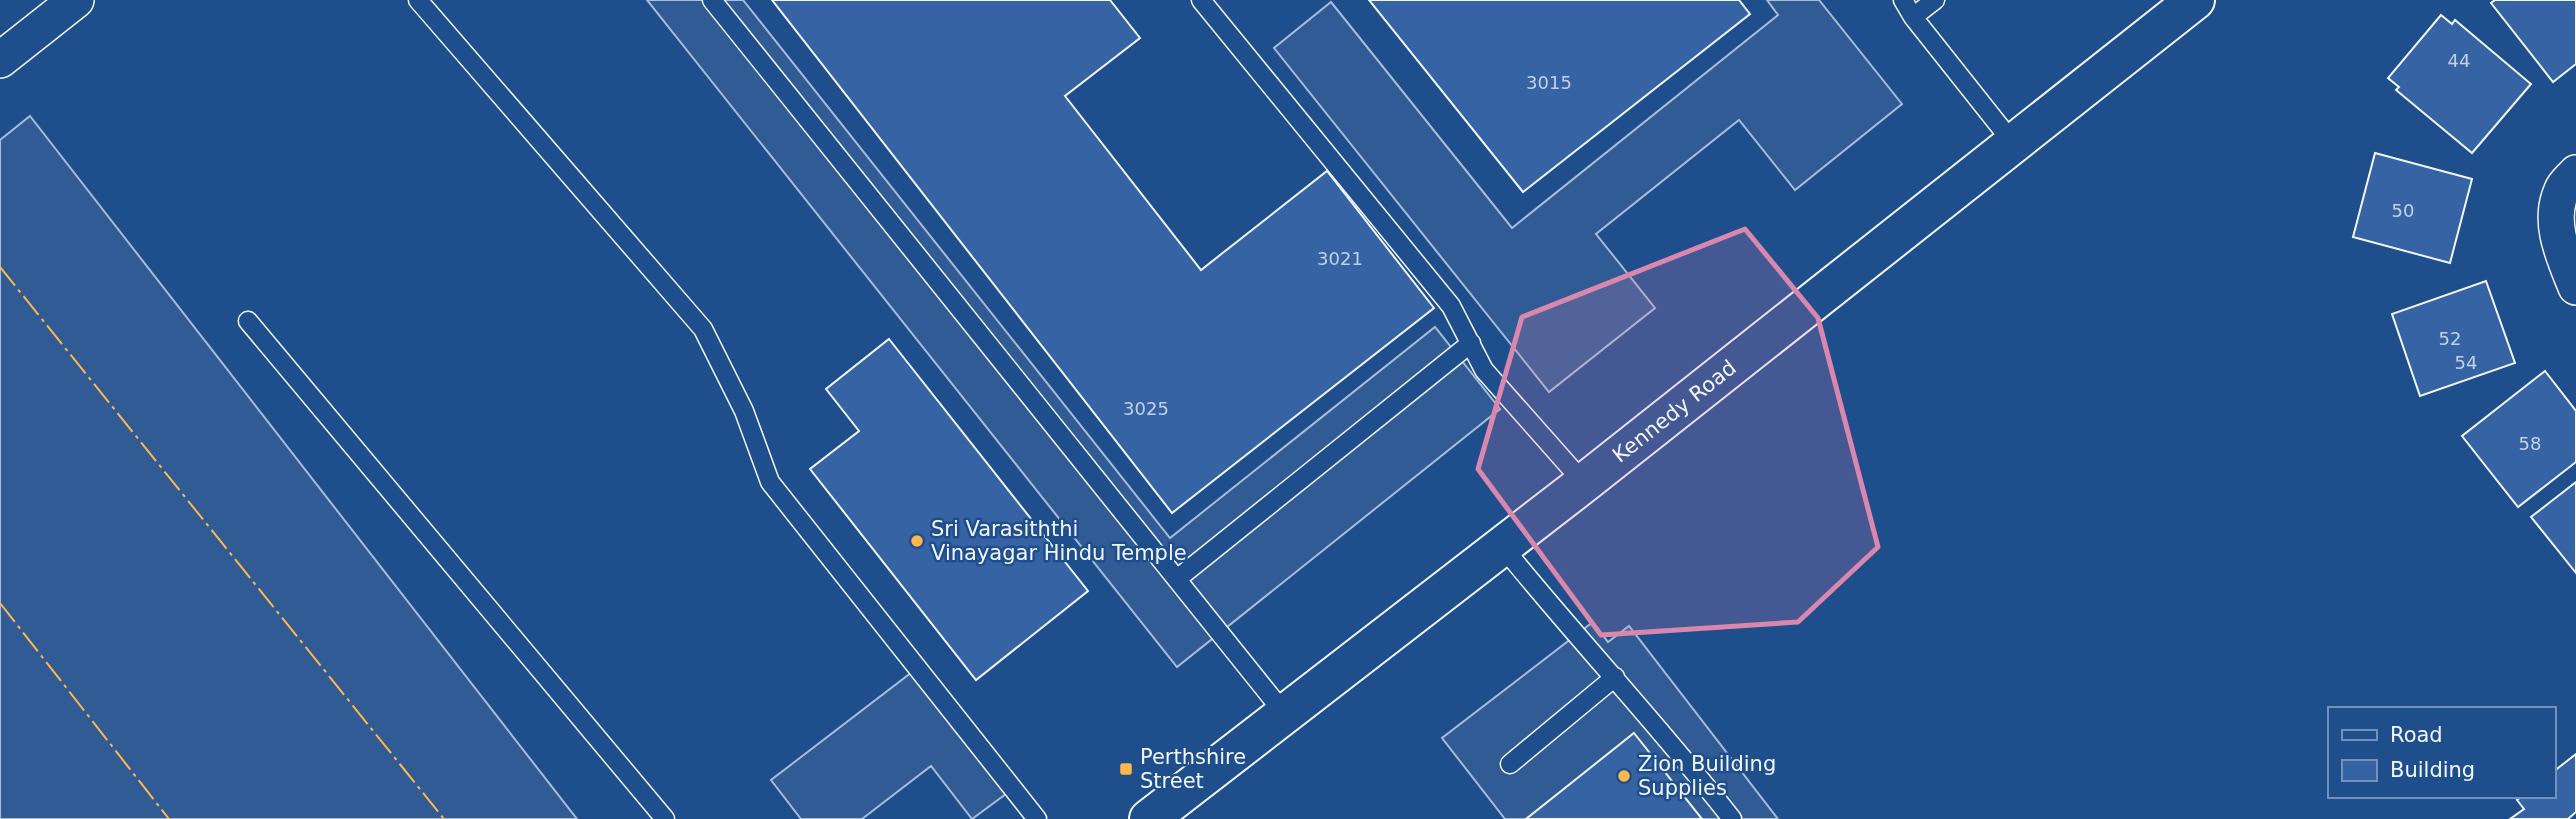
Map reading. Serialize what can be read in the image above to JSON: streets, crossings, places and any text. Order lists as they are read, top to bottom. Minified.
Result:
{"streets":{"main road":["Kennedy Road"]},"places":{"other":["Sri Varasiththi Vinayagar Hindu Temple","Zion Building Supplies"],"transit":["Perthshire Street"]},"house_numbers":["44","3015","50","3021","52","54","3025","58"],"legend":["Road","Building"]}
